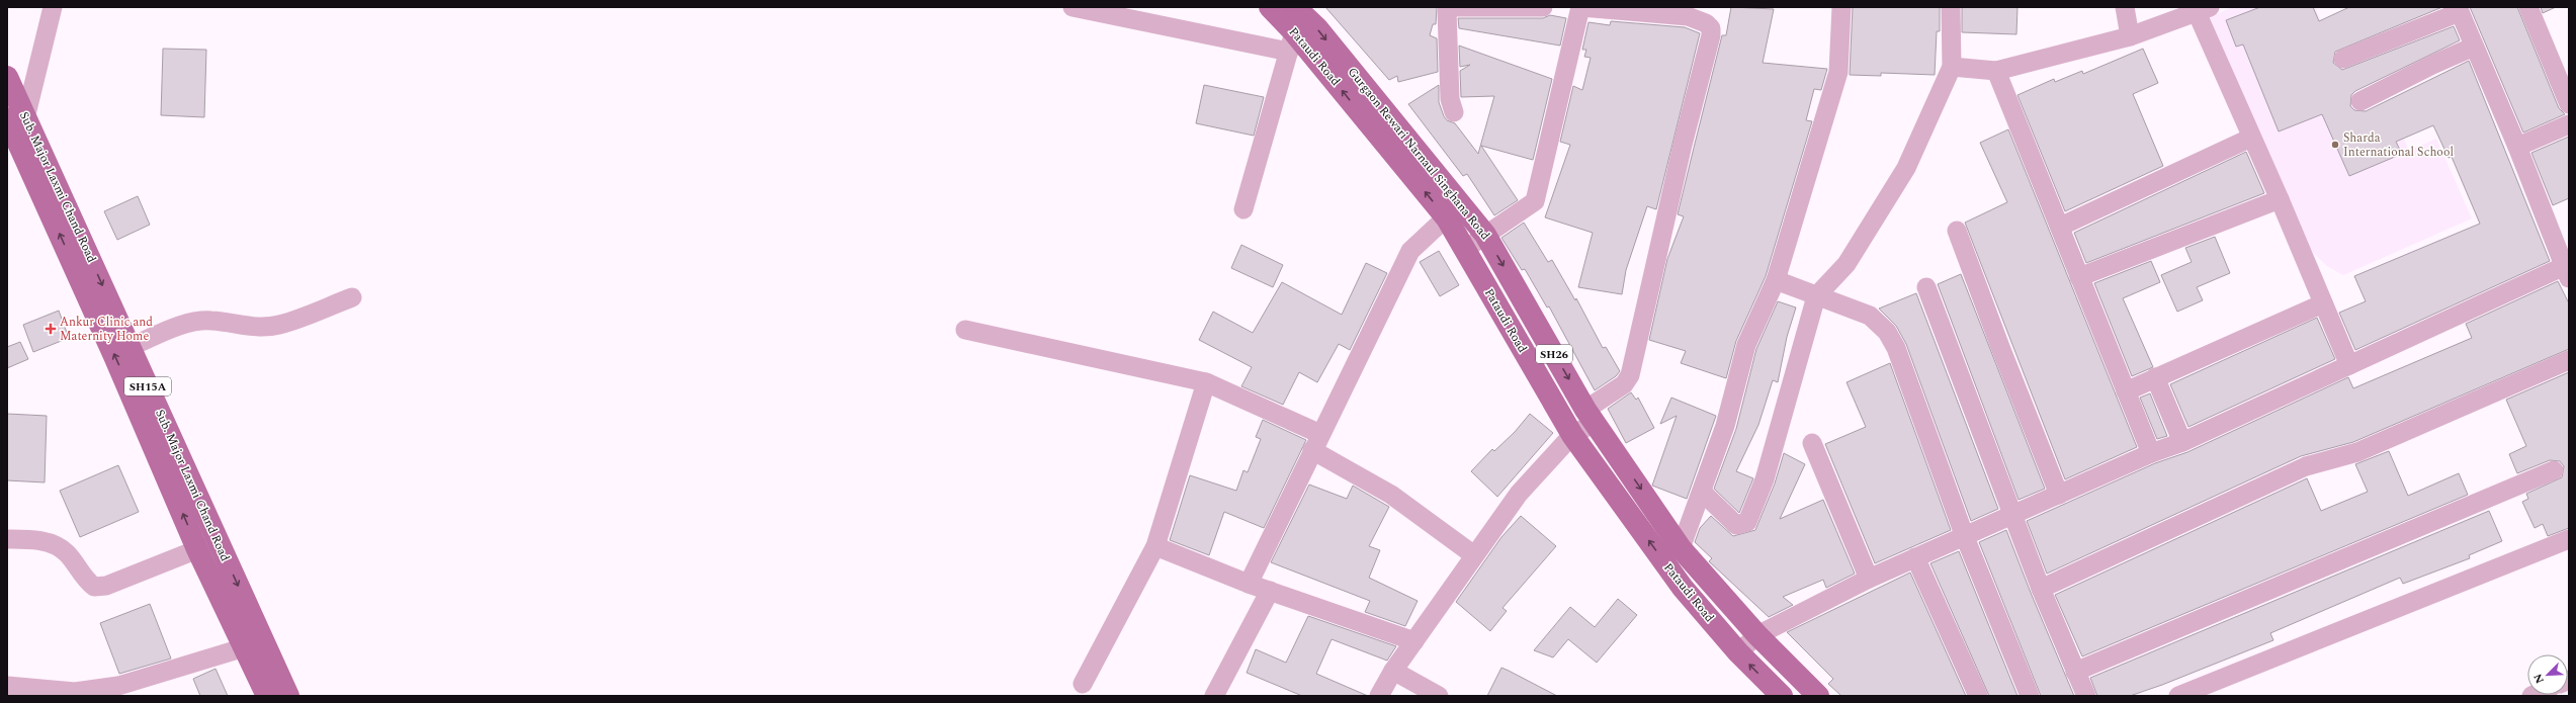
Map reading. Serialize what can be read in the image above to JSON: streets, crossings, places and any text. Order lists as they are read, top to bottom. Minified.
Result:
{"streets":{"main road":["Pataudi Road","Gurgaon Rewari Narnaul Singhana Road","Sub. Major Laxmi Chand Road","SH26","SH15A"]},"crossings":[["Pataudi Road","Gurgaon Rewari Narnaul Singhana Road"]],"one_way":["Pataudi Road","Gurgaon Rewari Narnaul Singhana Road"],"places":{"other":["Sharda International School"],"health":["Ankur Clinic and Maternity Home"]},"north":"bottom left"}
